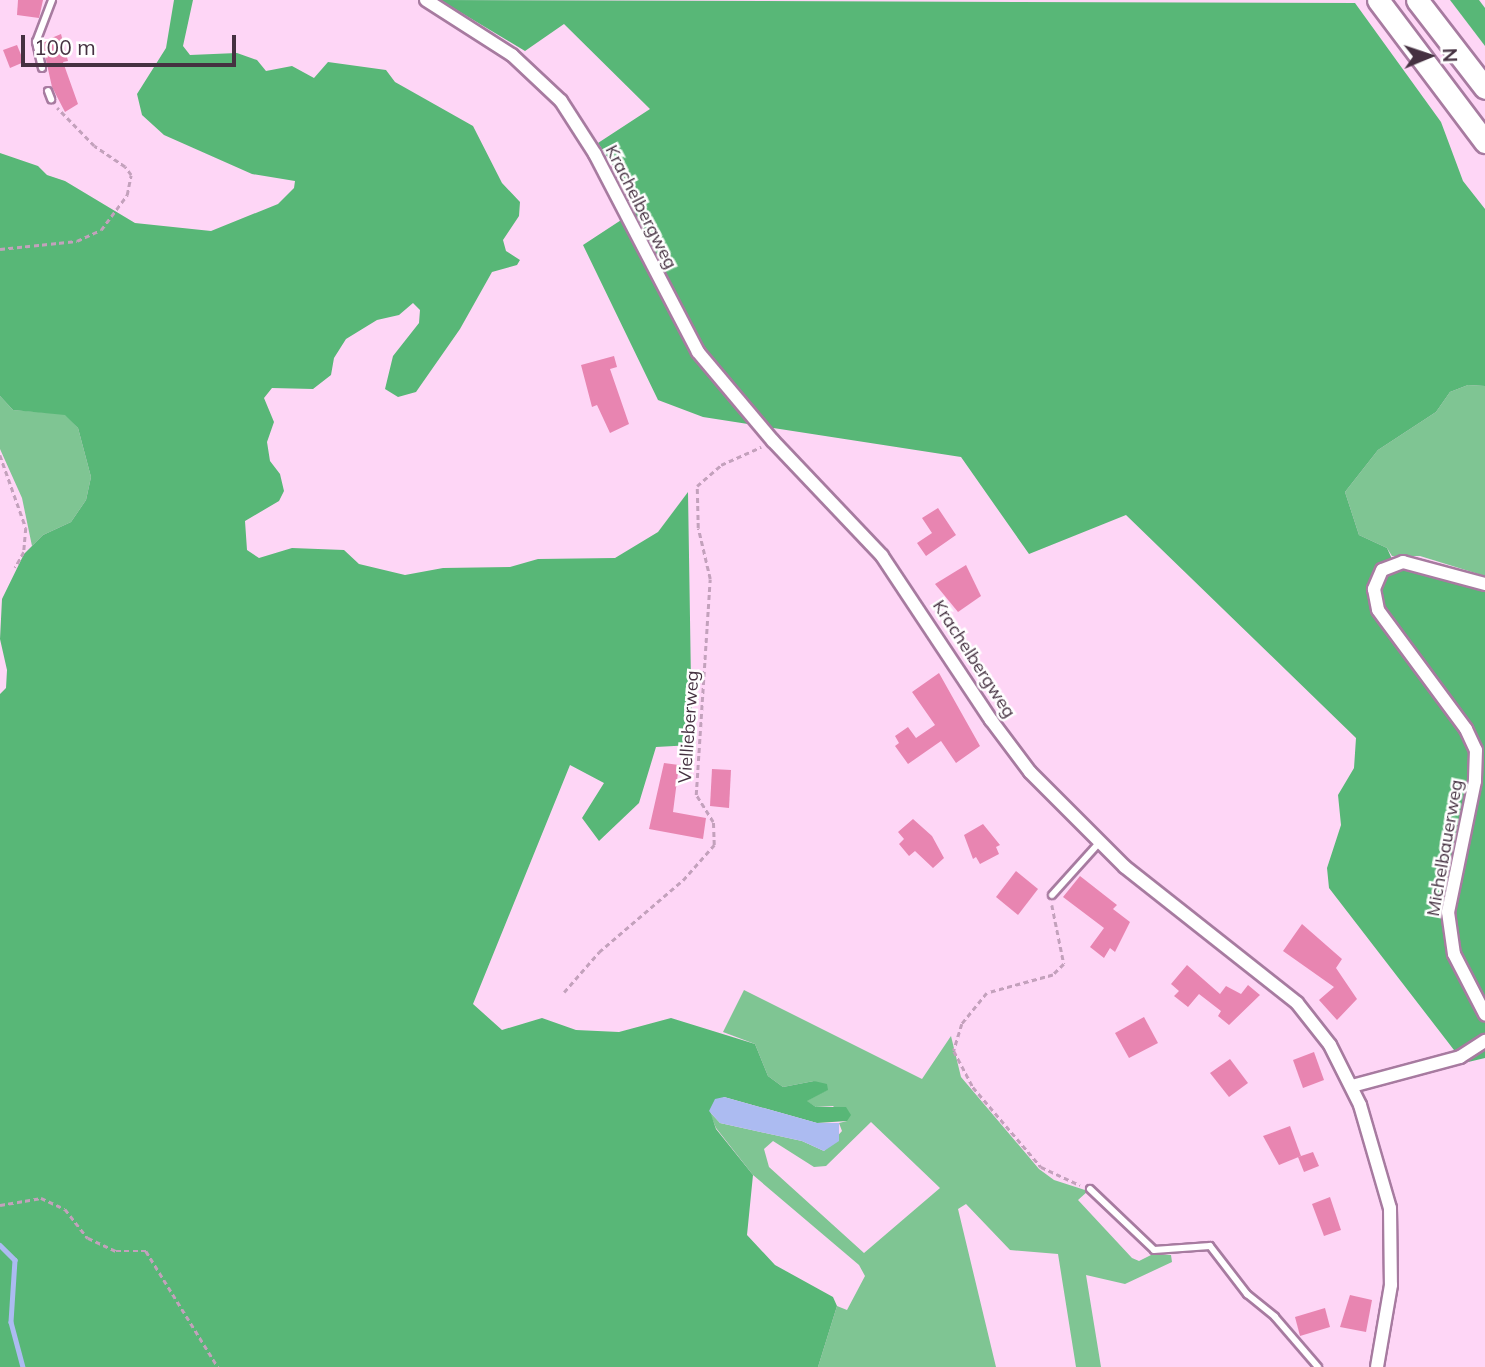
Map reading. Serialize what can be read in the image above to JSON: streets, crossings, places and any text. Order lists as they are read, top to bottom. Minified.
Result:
{"streets":{"street":["Krachelbergweg","Michelbauerweg"],"path":["Viellieberweg"]},"crossings":[["Krachelbergweg","Viellieberweg"]],"scale_bar":"100 m","north":"right"}
